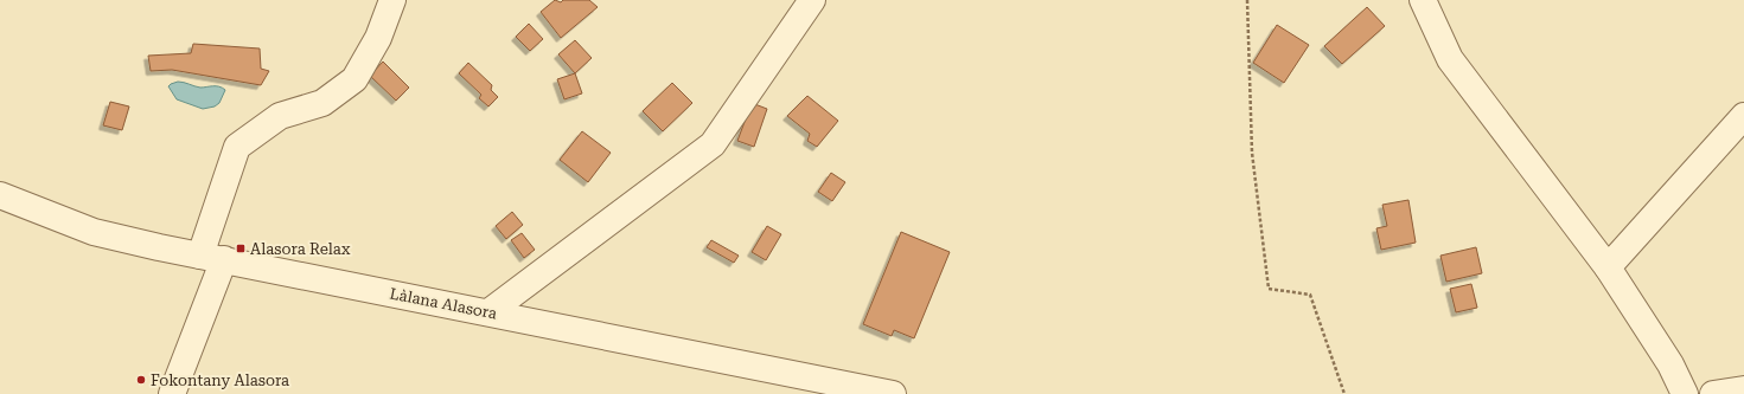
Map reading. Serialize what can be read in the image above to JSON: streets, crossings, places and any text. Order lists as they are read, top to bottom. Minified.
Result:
{"streets":{"street":["Làlana Alasora"]},"places":{"transit":["Alasora Relax"],"other":["Fokontany Alasora"]}}
